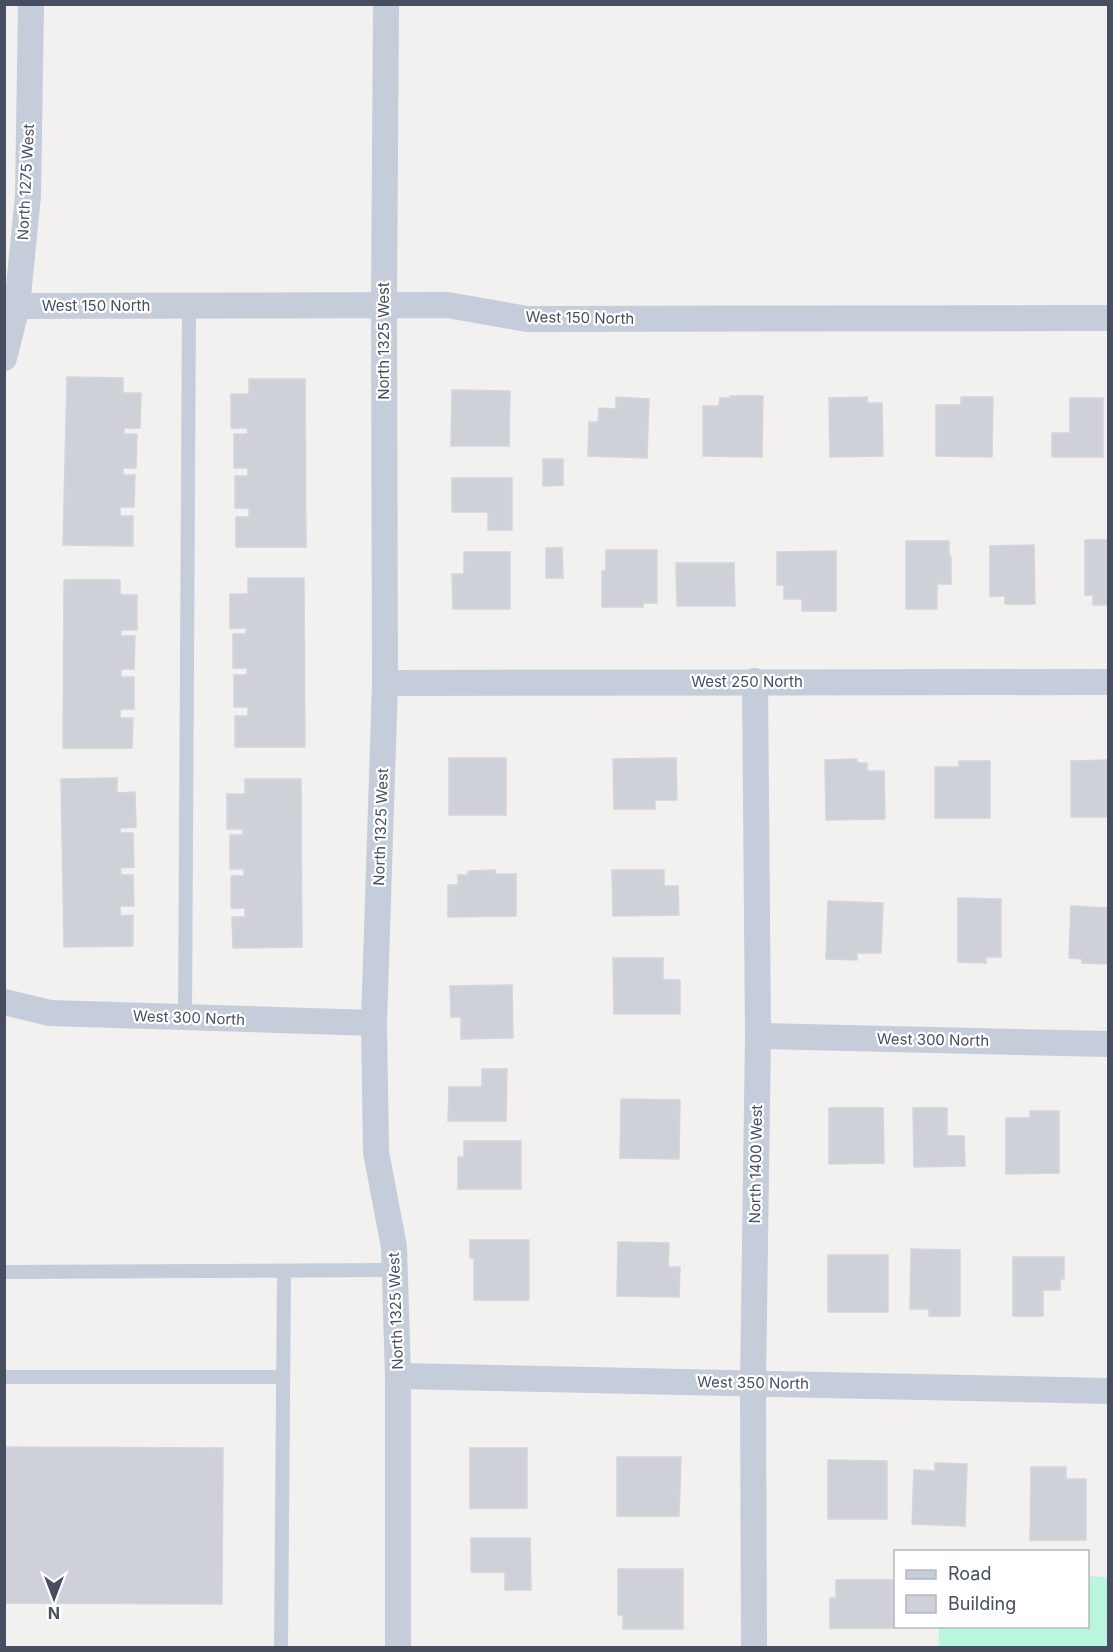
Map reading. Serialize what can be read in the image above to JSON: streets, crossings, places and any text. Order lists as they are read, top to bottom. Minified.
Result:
{"streets":{"street":["North 1275 West","West 150 North","North 1325 West","West 250 North","West 300 North","North 1400 West","West 350 North"]},"crossings":[["North 1275 West","West 150 North"],["West 150 North","North 1325 West"],["North 1325 West","West 250 North"],["North 1325 West","West 300 North"],["North 1325 West","West 350 North"],["West 250 North","North 1400 West"],["West 300 North","North 1400 West"],["North 1400 West","West 350 North"]],"legend":["Road","Building"],"north":"bottom"}
